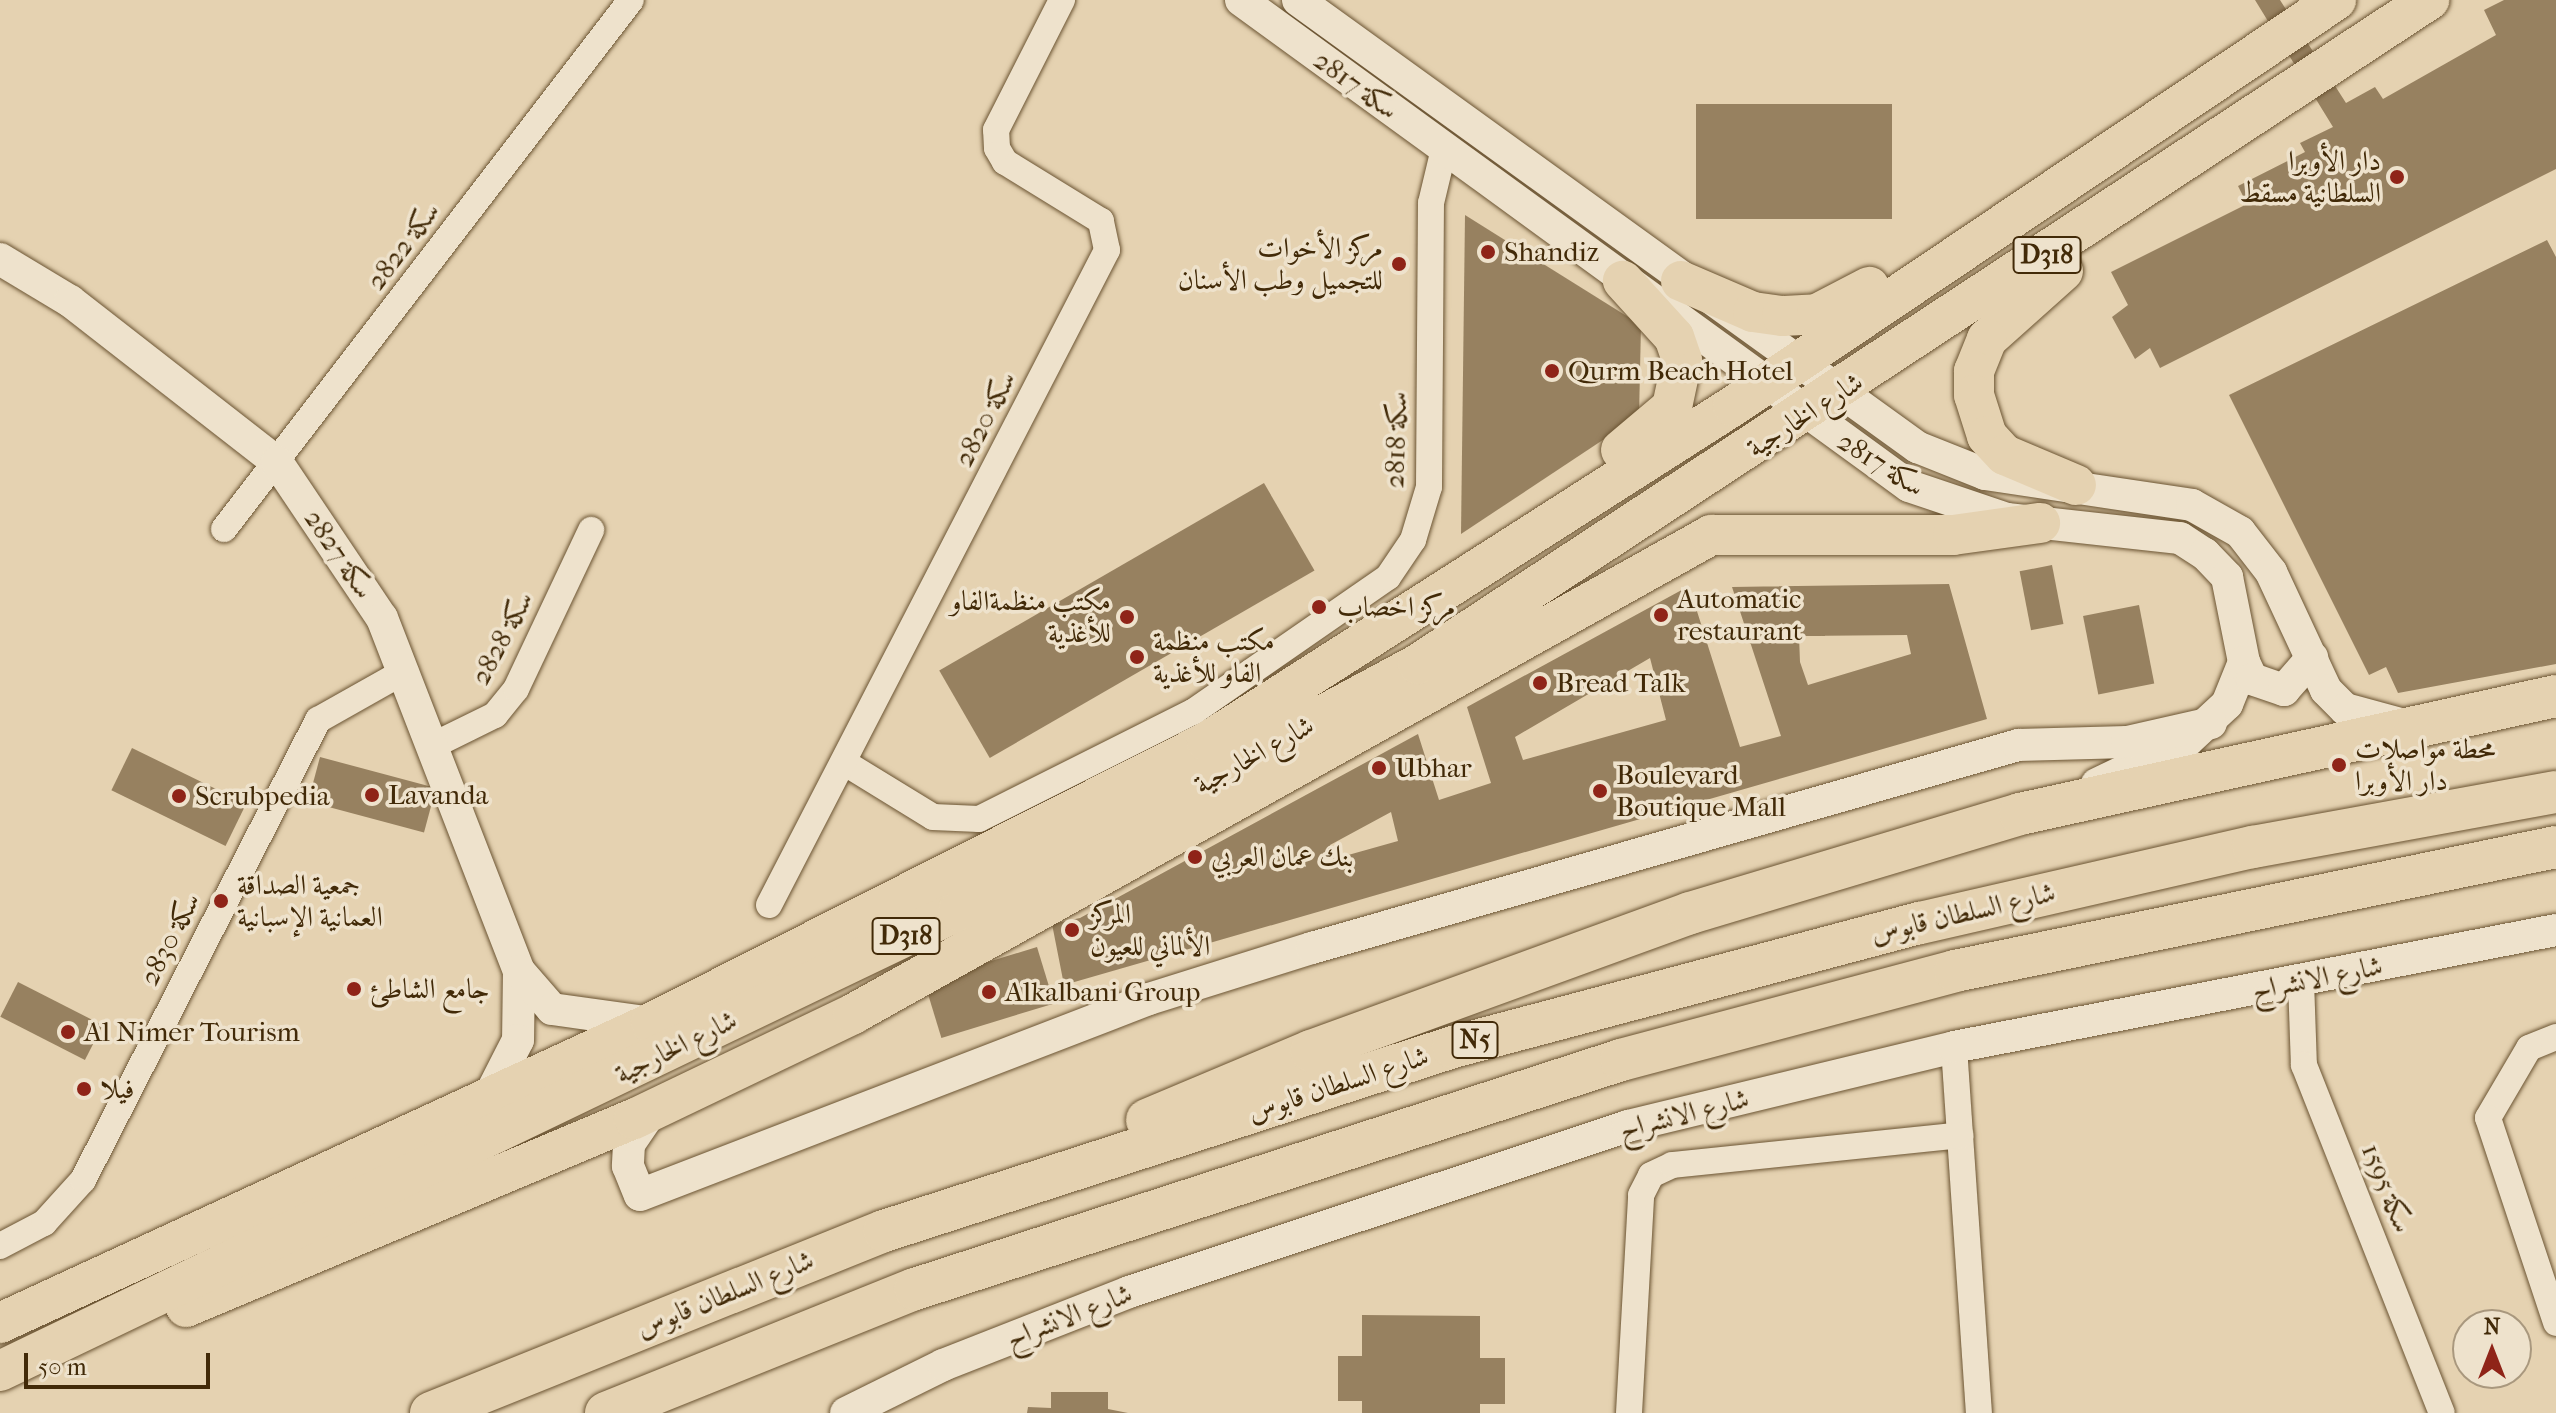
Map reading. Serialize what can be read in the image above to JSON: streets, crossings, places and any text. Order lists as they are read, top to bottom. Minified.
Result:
{"streets":{"highway":["شارع السلطان قابوس","N5"],"main road":["D318","شارع الخارجية"],"street":["سكة 2817","سكة 2822","سكة 2820","سكة 2818","سكة 2827","سكة 2828","سكة 2830","شارع الانشراح","سكة 1595"]},"crossings":[["سكة 2817","شارع الخارجية"],["سكة 2817","سكة 2818"],["سكة 2822","سكة 2827"],["شارع الخارجية","سكة 2827"],["سكة 2820","سكة 2818"],["سكة 2827","سكة 2828"],["سكة 2827","سكة 2830"],["شارع الانشراح","سكة 1595"]],"places":["دار الأوبرا السلطانية مسقط","Shandiz","مركز الأخوات للتجميل وطب الأسنان","Qurm Beach Hotel","مركز اخصاب","Automatic restaurant","مكتب منظمةالفاو للأغذية","مكتب منظمة الفاو للأغذية","Bread Talk","محطة مواصلات دار الأوبرا","Ubhar","Boulevard Boutique Mall","Lavanda","Scrubpedia","بنك عمان العربي","جمعية الصداقة العمانية الإسبانية","المركز الألماني للعيون","جامع الشاطئ","Alkalbani Group","Al Nimer Tourism","فيلا"],"scale_bar":"50 m","north":"top"}
